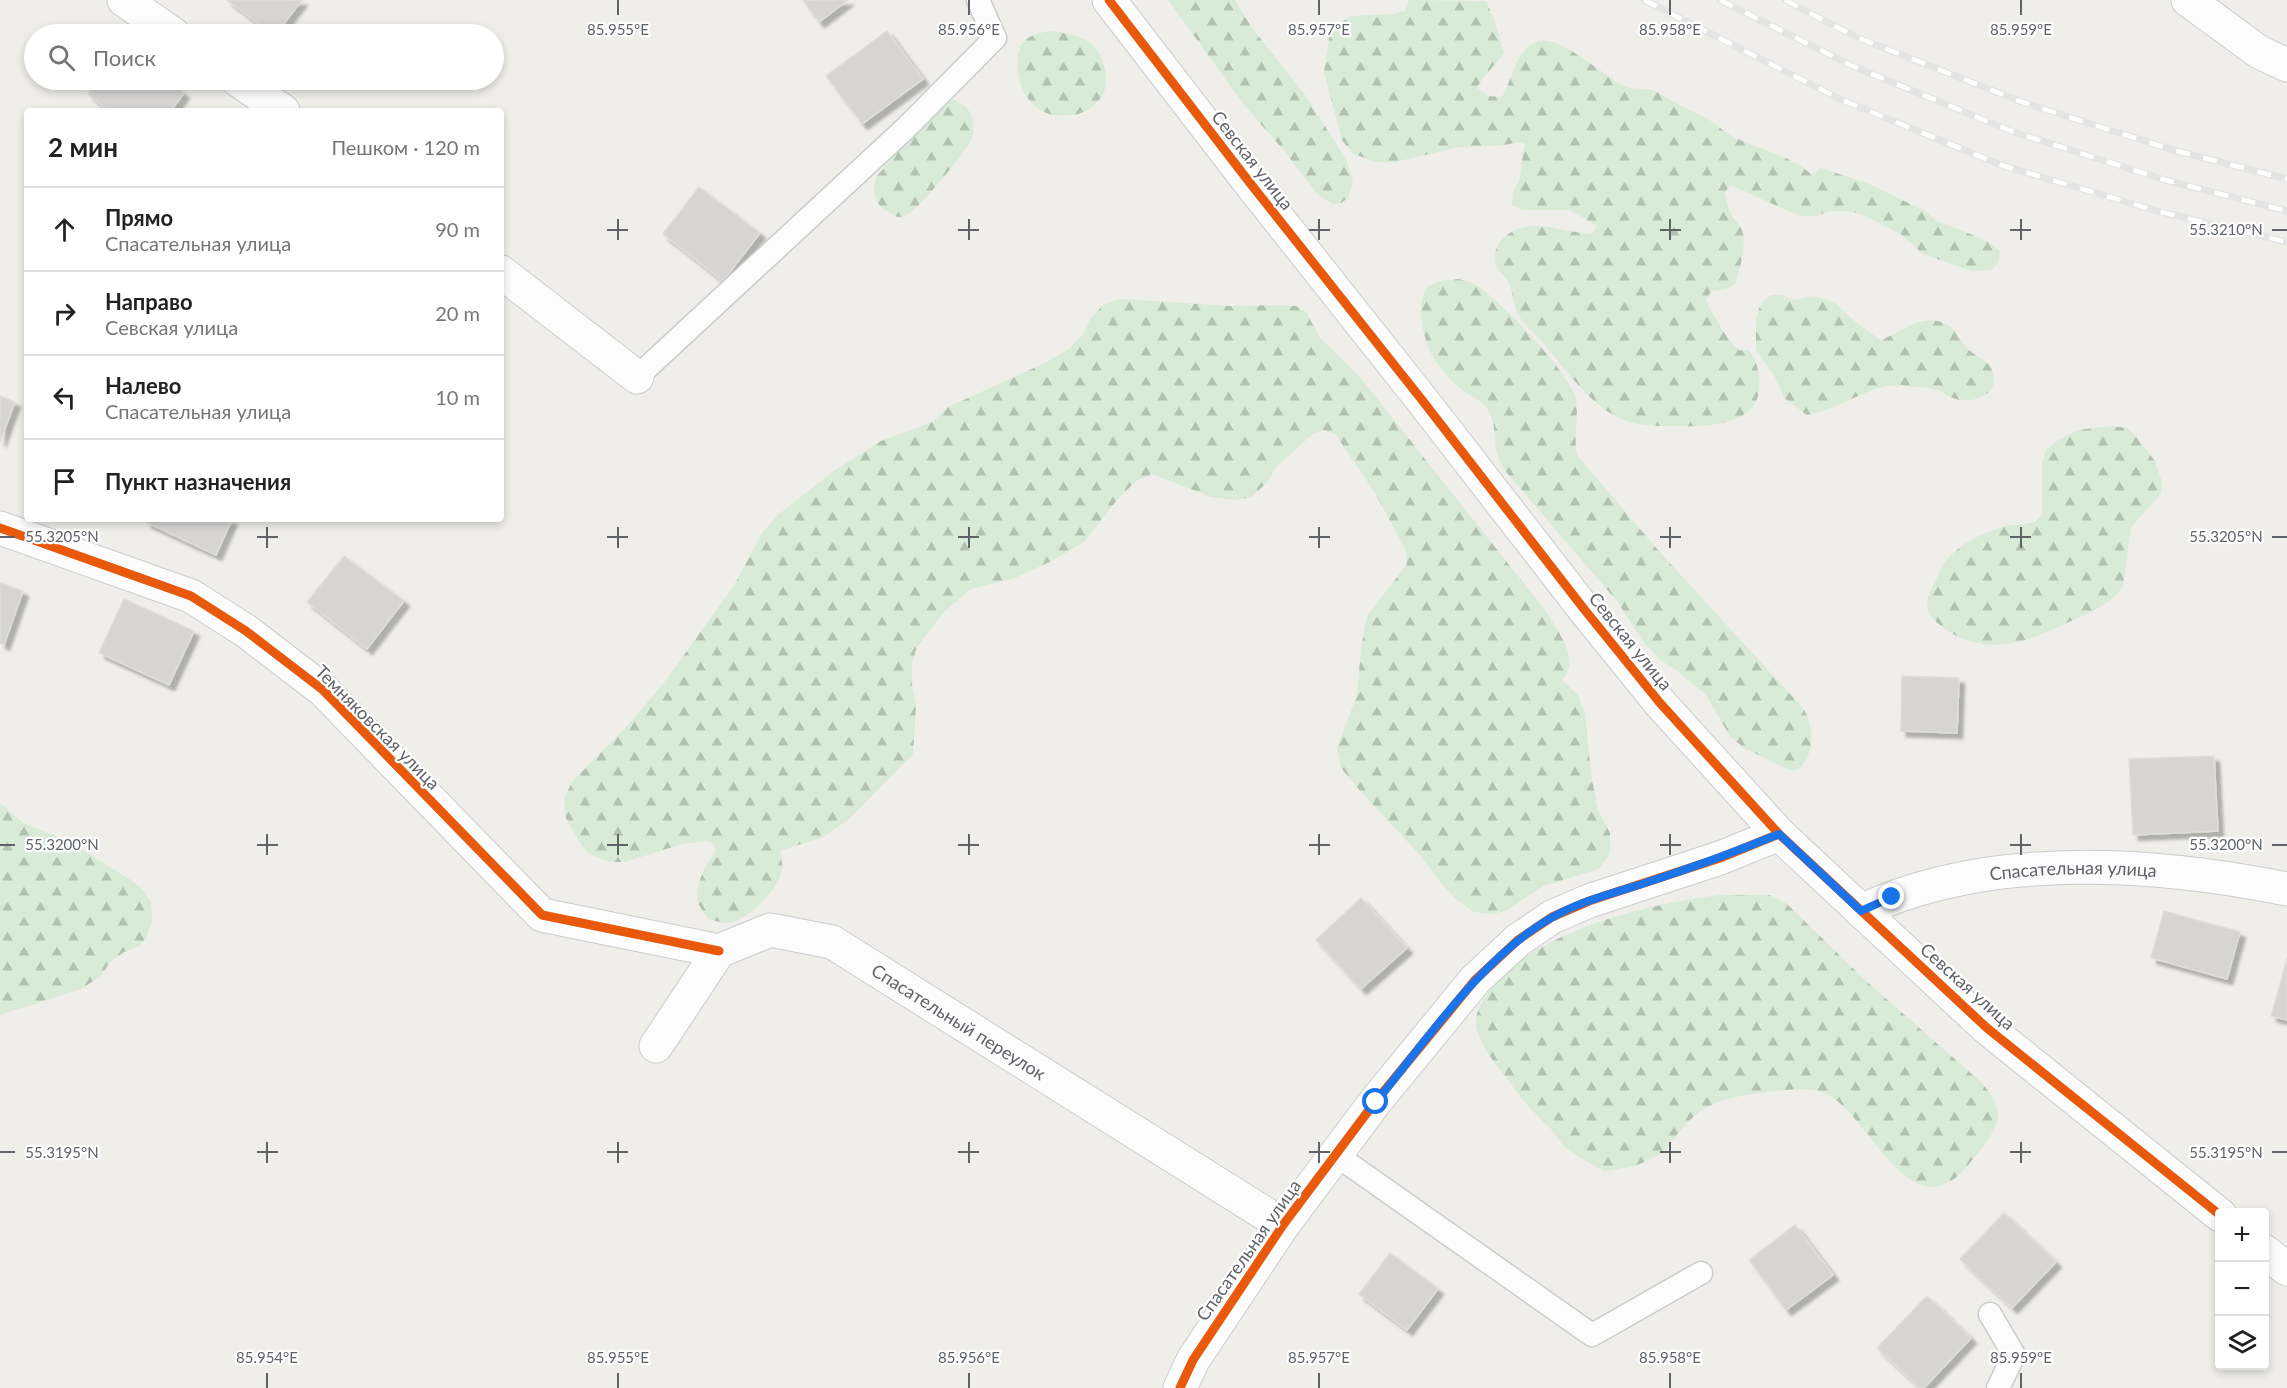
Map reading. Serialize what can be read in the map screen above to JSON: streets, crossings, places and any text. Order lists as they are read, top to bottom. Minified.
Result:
{"streets":{"street":["Севская улица","Темняковская улица","Спасательная улица","Спасательный переулок"]},"crossings":[["Севская улица","Спасательная улица"],["Темняковская улица","Спасательный переулок"],["Спасательная улица","Спасательный переулок"]],"page":{"search":"Поиск","heading":["2 мин","Пешком · 120 m"],"list":[["Прямо","Спасательная улица","90 m"],["Направо","Севская улица","20 m"],["Налево","Спасательная улица","10 m"],"Пункт назначения"],"map_buttons":["+","−"]},"coordinates":["85.955°E","85.956°E","85.957°E","85.958°E","85.959°E","55.3210°N","55.3205°N","55.3200°N","55.3195°N","85.954°E"]}
